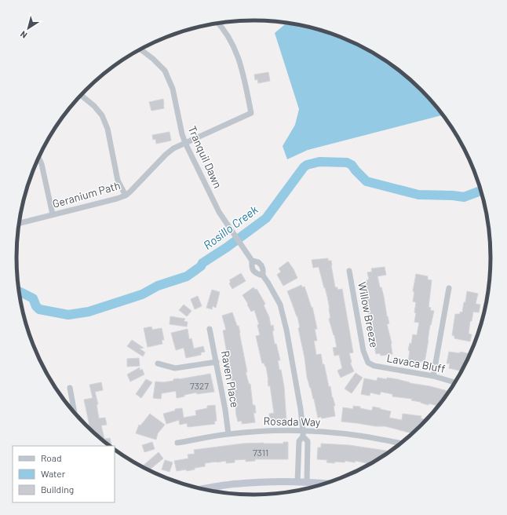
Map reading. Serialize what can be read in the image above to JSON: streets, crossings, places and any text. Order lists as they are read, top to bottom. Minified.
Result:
{"streets":{"street":["Tranquil Dawn","Geranium Path","Willow Breeze","Lavaca Bluff","Raven Place","Rosada Way"]},"crossings":[["Tranquil Dawn","Geranium Path"],["Tranquil Dawn","Rosada Way"],["Willow Breeze","Lavaca Bluff"],["Raven Place","Rosada Way"]],"water":["Rosillo Creek"],"house_numbers":["7327","7311"],"legend":["Road","Water","Building"],"north":"bottom left"}
